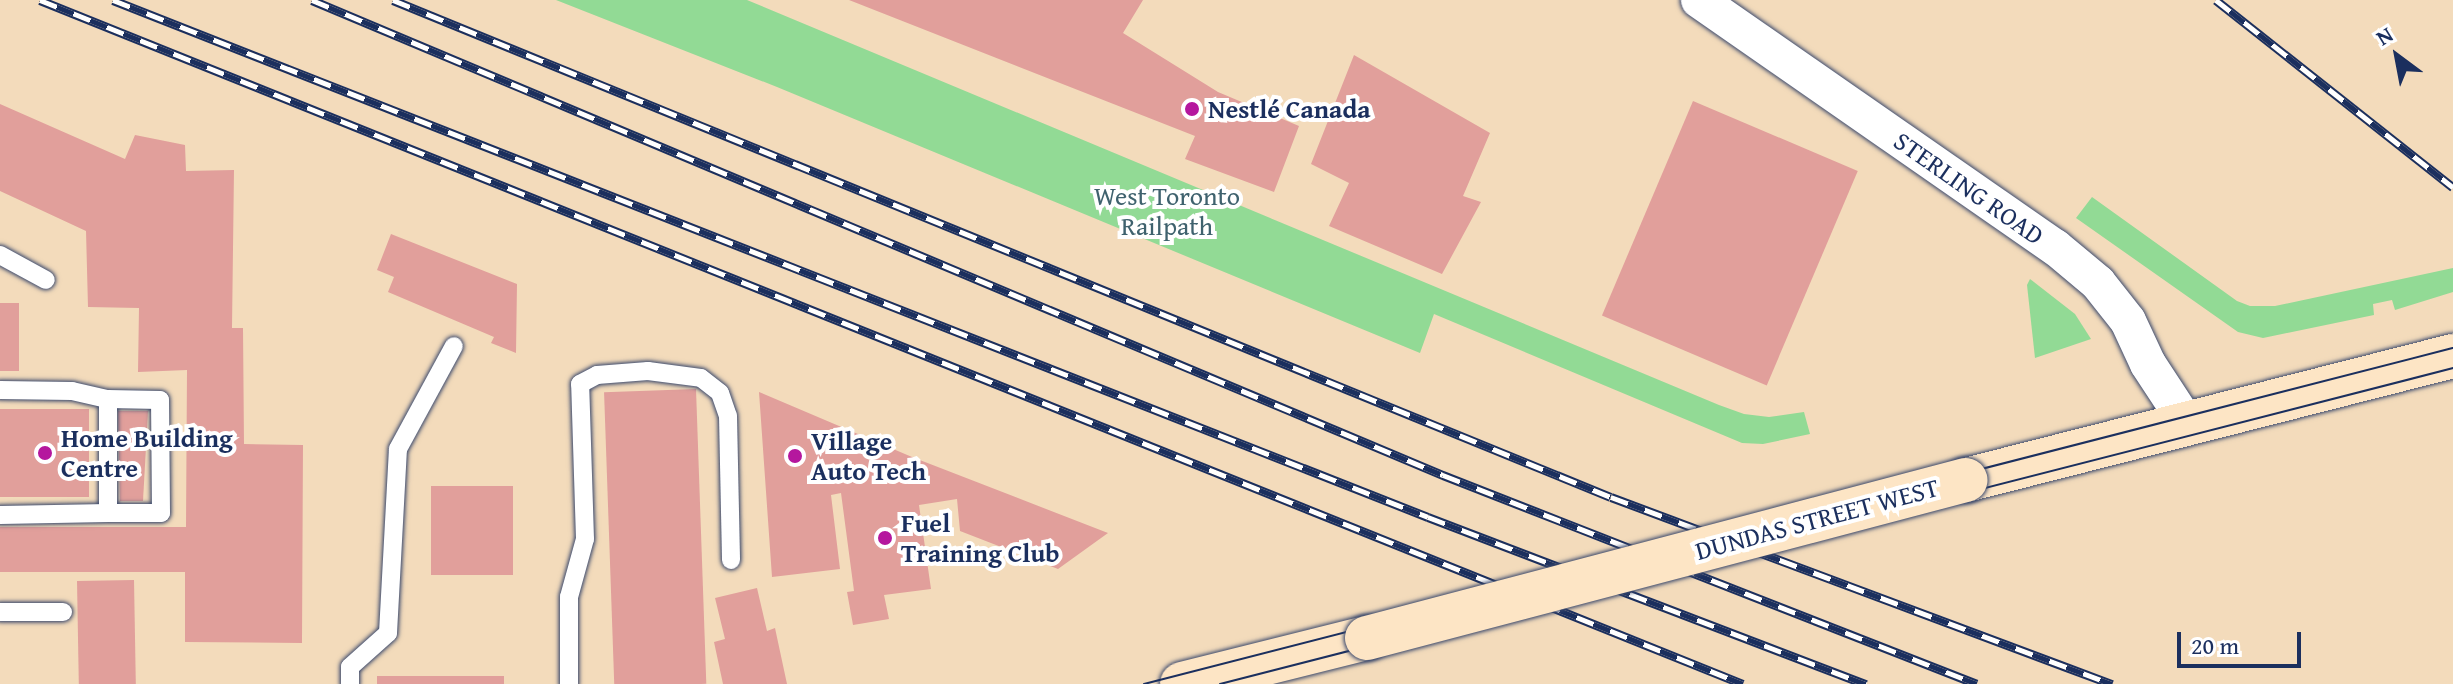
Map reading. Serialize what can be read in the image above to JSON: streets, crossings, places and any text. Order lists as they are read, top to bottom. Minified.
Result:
{"streets":{"main road":["DUNDAS STREET WEST"],"street":["STERLING ROAD"]},"crossings":[["STERLING ROAD","DUNDAS STREET WEST"]],"parks":["West Toronto Railpath"],"places":["Nestlé Canada","Home Building Centre","Village Auto Tech","Fuel Training Club"],"scale_bar":"20 m","north":"top left"}
